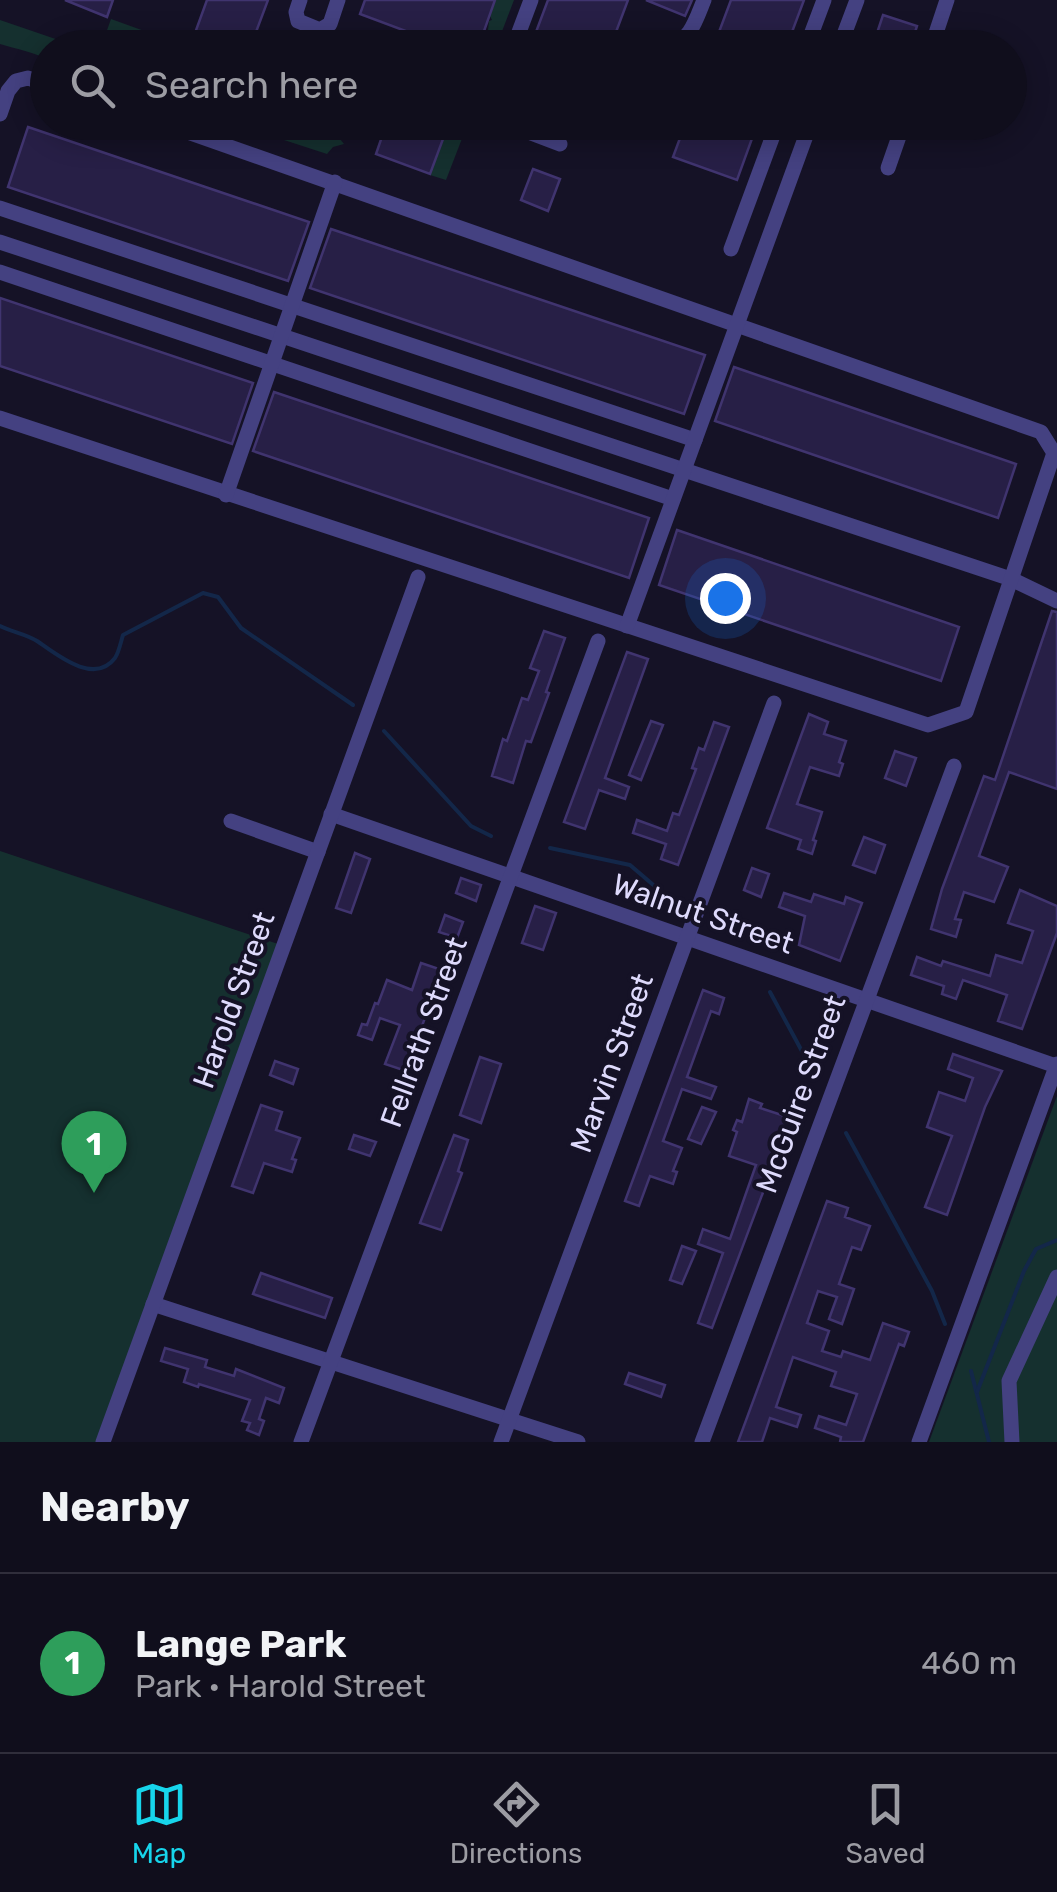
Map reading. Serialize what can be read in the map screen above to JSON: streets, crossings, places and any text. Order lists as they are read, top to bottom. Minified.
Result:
{"streets":{"street":["Walnut Street","Harold Street","Fellrath Street","Marvin Street","McGuire Street"]},"crossings":[["Walnut Street","Harold Street"],["Walnut Street","Fellrath Street"],["Walnut Street","Marvin Street"],["Walnut Street","McGuire Street"]],"page":{"search":"Search here","pins":"1","heading":"Nearby","list":[{"mark":"1","name":"Lange Park","note":"Park · Harold Street","value":"460 m"}],"nav":["Map","Directions","Saved"]}}
